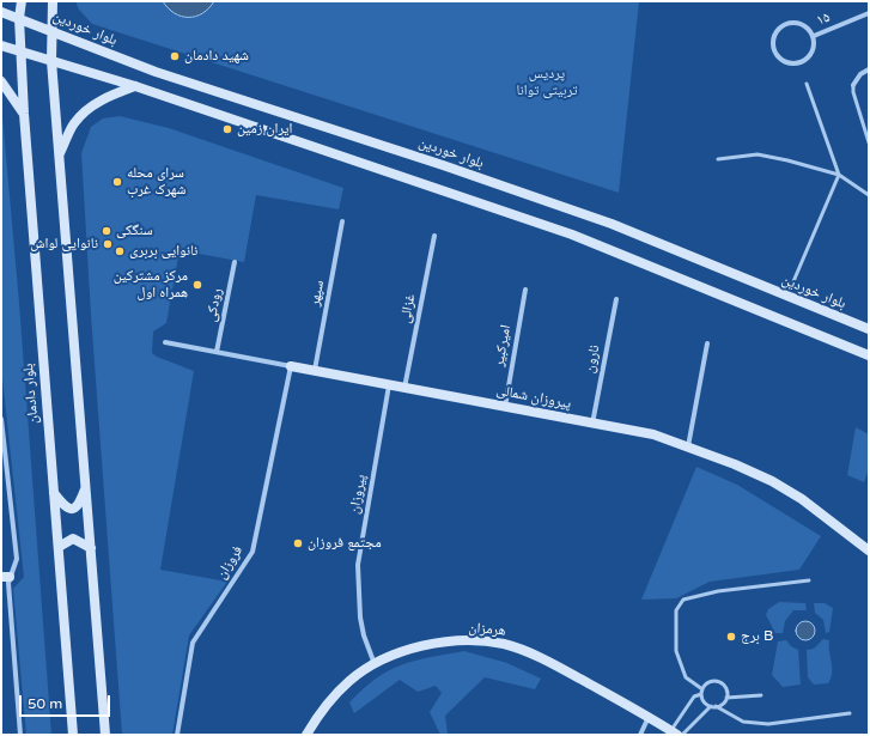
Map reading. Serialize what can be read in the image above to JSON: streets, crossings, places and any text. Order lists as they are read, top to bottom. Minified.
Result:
{"streets":{"main road":["بلوار خوردین","بلوار دادمان","پیروزان شمالی","هرمزان"],"street":["۱۵","سپهر","رودکی","غزالی","امیرکبیر","نارون","پیروزان","فروزان"]},"crossings":[["بلوار خوردین","بلوار دادمان"],["سپهر","پیروزان شمالی"],["رودکی","پیروزان شمالی"],["غزالی","پیروزان شمالی"],["امیرکبیر","پیروزان شمالی"],["نارون","پیروزان شمالی"],["پیروزان شمالی","پیروزان"],["پیروزان شمالی","فروزان"],["پیروزان","هرمزان"]],"parks":["پردیس تربیتی توانا"],"places":["شهید دادمان","ایران زمین","سرای محله شهرک غرب","سنگکی","نانوایی لواش","نانوایی بربری","مرکز مشترکین همراه اول","مجتمع فروزان","برج B"],"scale_bar":"50 m"}
